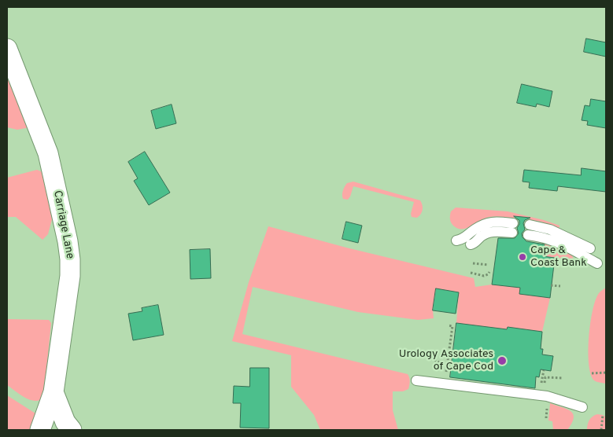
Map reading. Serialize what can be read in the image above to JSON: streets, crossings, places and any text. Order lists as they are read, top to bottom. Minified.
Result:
{"streets":{"street":["Carriage Lane"]},"places":["Cape & Coast Bank","Urology Associates of Cape Cod"]}
